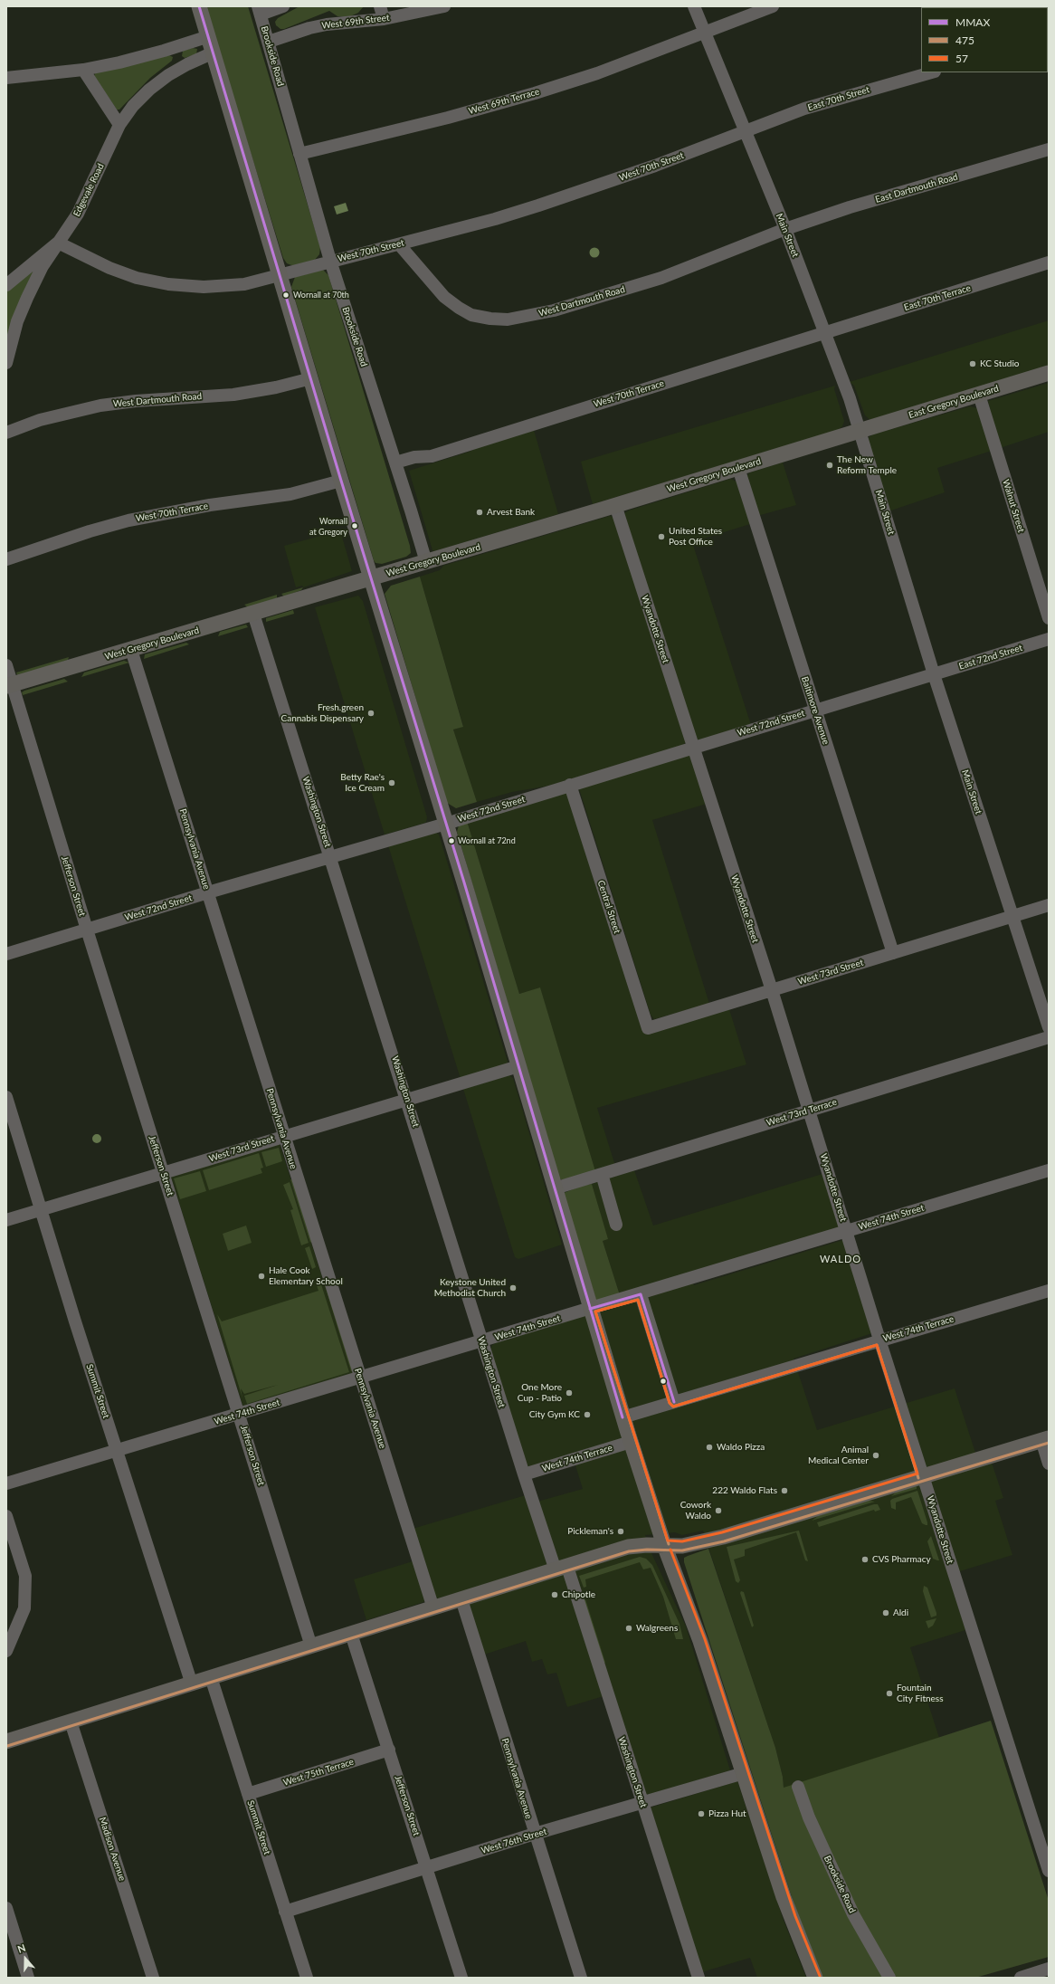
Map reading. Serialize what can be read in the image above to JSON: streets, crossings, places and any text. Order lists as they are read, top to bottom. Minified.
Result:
{"streets":{"main road":["East Gregory Boulevard","West Gregory Boulevard"],"street":["West 69th Street","Brookside Road","East 70th Street","West 69th Terrace","West 70th Street","East Dartmouth Road","Edgevale Road","Main Street","East 70th Terrace","West Dartmouth Road","West 70th Terrace","Walnut Street","Wyandotte Street","East 72nd Street","Baltimore Avenue","West 72nd Street","Washington Street","Pennsylvania Avenue","Jefferson Street","Central Street","West 73rd Street","West 73rd Terrace","West 74th Street","West 74th Terrace","Summit Street","West 75th Terrace","West 76th Street","Madison Avenue"]},"crossings":[["West 69th Street","Brookside Road"],["Brookside Road","West 69th Terrace"],["Brookside Road","West 70th Street"],["Brookside Road","West 70th Terrace"],["Brookside Road","West Gregory Boulevard"],["East 70th Street","West 70th Street"],["East 70th Street","Main Street"],["West 69th Terrace","Main Street"],["West 70th Street","Edgevale Road"],["West 70th Street","Main Street"],["West 70th Street","West Dartmouth Road"],["East Dartmouth Road","Main Street"],["East Dartmouth Road","West Dartmouth Road"],["Main Street","East 70th Terrace"],["Main Street","West Dartmouth Road"],["Main Street","West 70th Terrace"],["Main Street","East Gregory Boulevard"],["Main Street","West Gregory Boulevard"],["Main Street","East 72nd Street"],["Main Street","West 72nd Street"],["Main Street","West 73rd Street"],["East 70th Terrace","West 70th Terrace"],["East Gregory Boulevard","West Gregory Boulevard"],["East Gregory Boulevard","Walnut Street"],["West Gregory Boulevard","Wyandotte Street"],["West Gregory Boulevard","Baltimore Avenue"],["West Gregory Boulevard","Washington Street"],["West Gregory Boulevard","Pennsylvania Avenue"],["West Gregory Boulevard","Jefferson Street"],["Wyandotte Street","West 72nd Street"],["Wyandotte Street","West 73rd Street"],["Wyandotte Street","West 73rd Terrace"],["Wyandotte Street","West 74th Street"],["Wyandotte Street","West 74th Terrace"],["East 72nd Street","West 72nd Street"],["Baltimore Avenue","West 72nd Street"],["Baltimore Avenue","West 73rd Street"],["West 72nd Street","Washington Street"],["West 72nd Street","Pennsylvania Avenue"],["West 72nd Street","Jefferson Street"],["West 72nd Street","Central Street"],["Washington Street","West 73rd Street"],["Washington Street","West 74th Street"],["Washington Street","West 74th Terrace"],["Washington Street","West 76th Street"],["Pennsylvania Avenue","West 73rd Street"],["Pennsylvania Avenue","West 74th Street"],["Pennsylvania Avenue","West 76th Street"],["Jefferson Street","West 73rd Street"],["Jefferson Street","West 74th Street"],["Jefferson Street","West 75th Terrace"],["Jefferson Street","West 76th Street"],["Central Street","West 73rd Street"],["West 73rd Street","Summit Street"],["West 74th Street","Summit Street"],["Summit Street","West 75th Terrace"],["Summit Street","West 76th Street"]],"districts":["WALDO"],"places":["Wornall at 70th","KC Studio","The New Reform Temple","Arvest Bank","Wornall at Gregory","United States Post Office","Fresh.green Cannabis Dispensary","Betty Rae's Ice Cream","Wornall at 72nd","Hale Cook Elementary School","Keystone United Methodist Church","One More Cup - Patio","City Gym KC","Waldo Pizza","Animal Medical Center","222 Waldo Flats","Cowork Waldo","Pickleman's","CVS Pharmacy","Chipotle","Aldi","Walgreens","Fountain City Fitness","Pizza Hut"],"lines":["transit line MMAX","transit line 475","transit line 57"],"legend":["MMAX","475","57"],"north":"top"}
